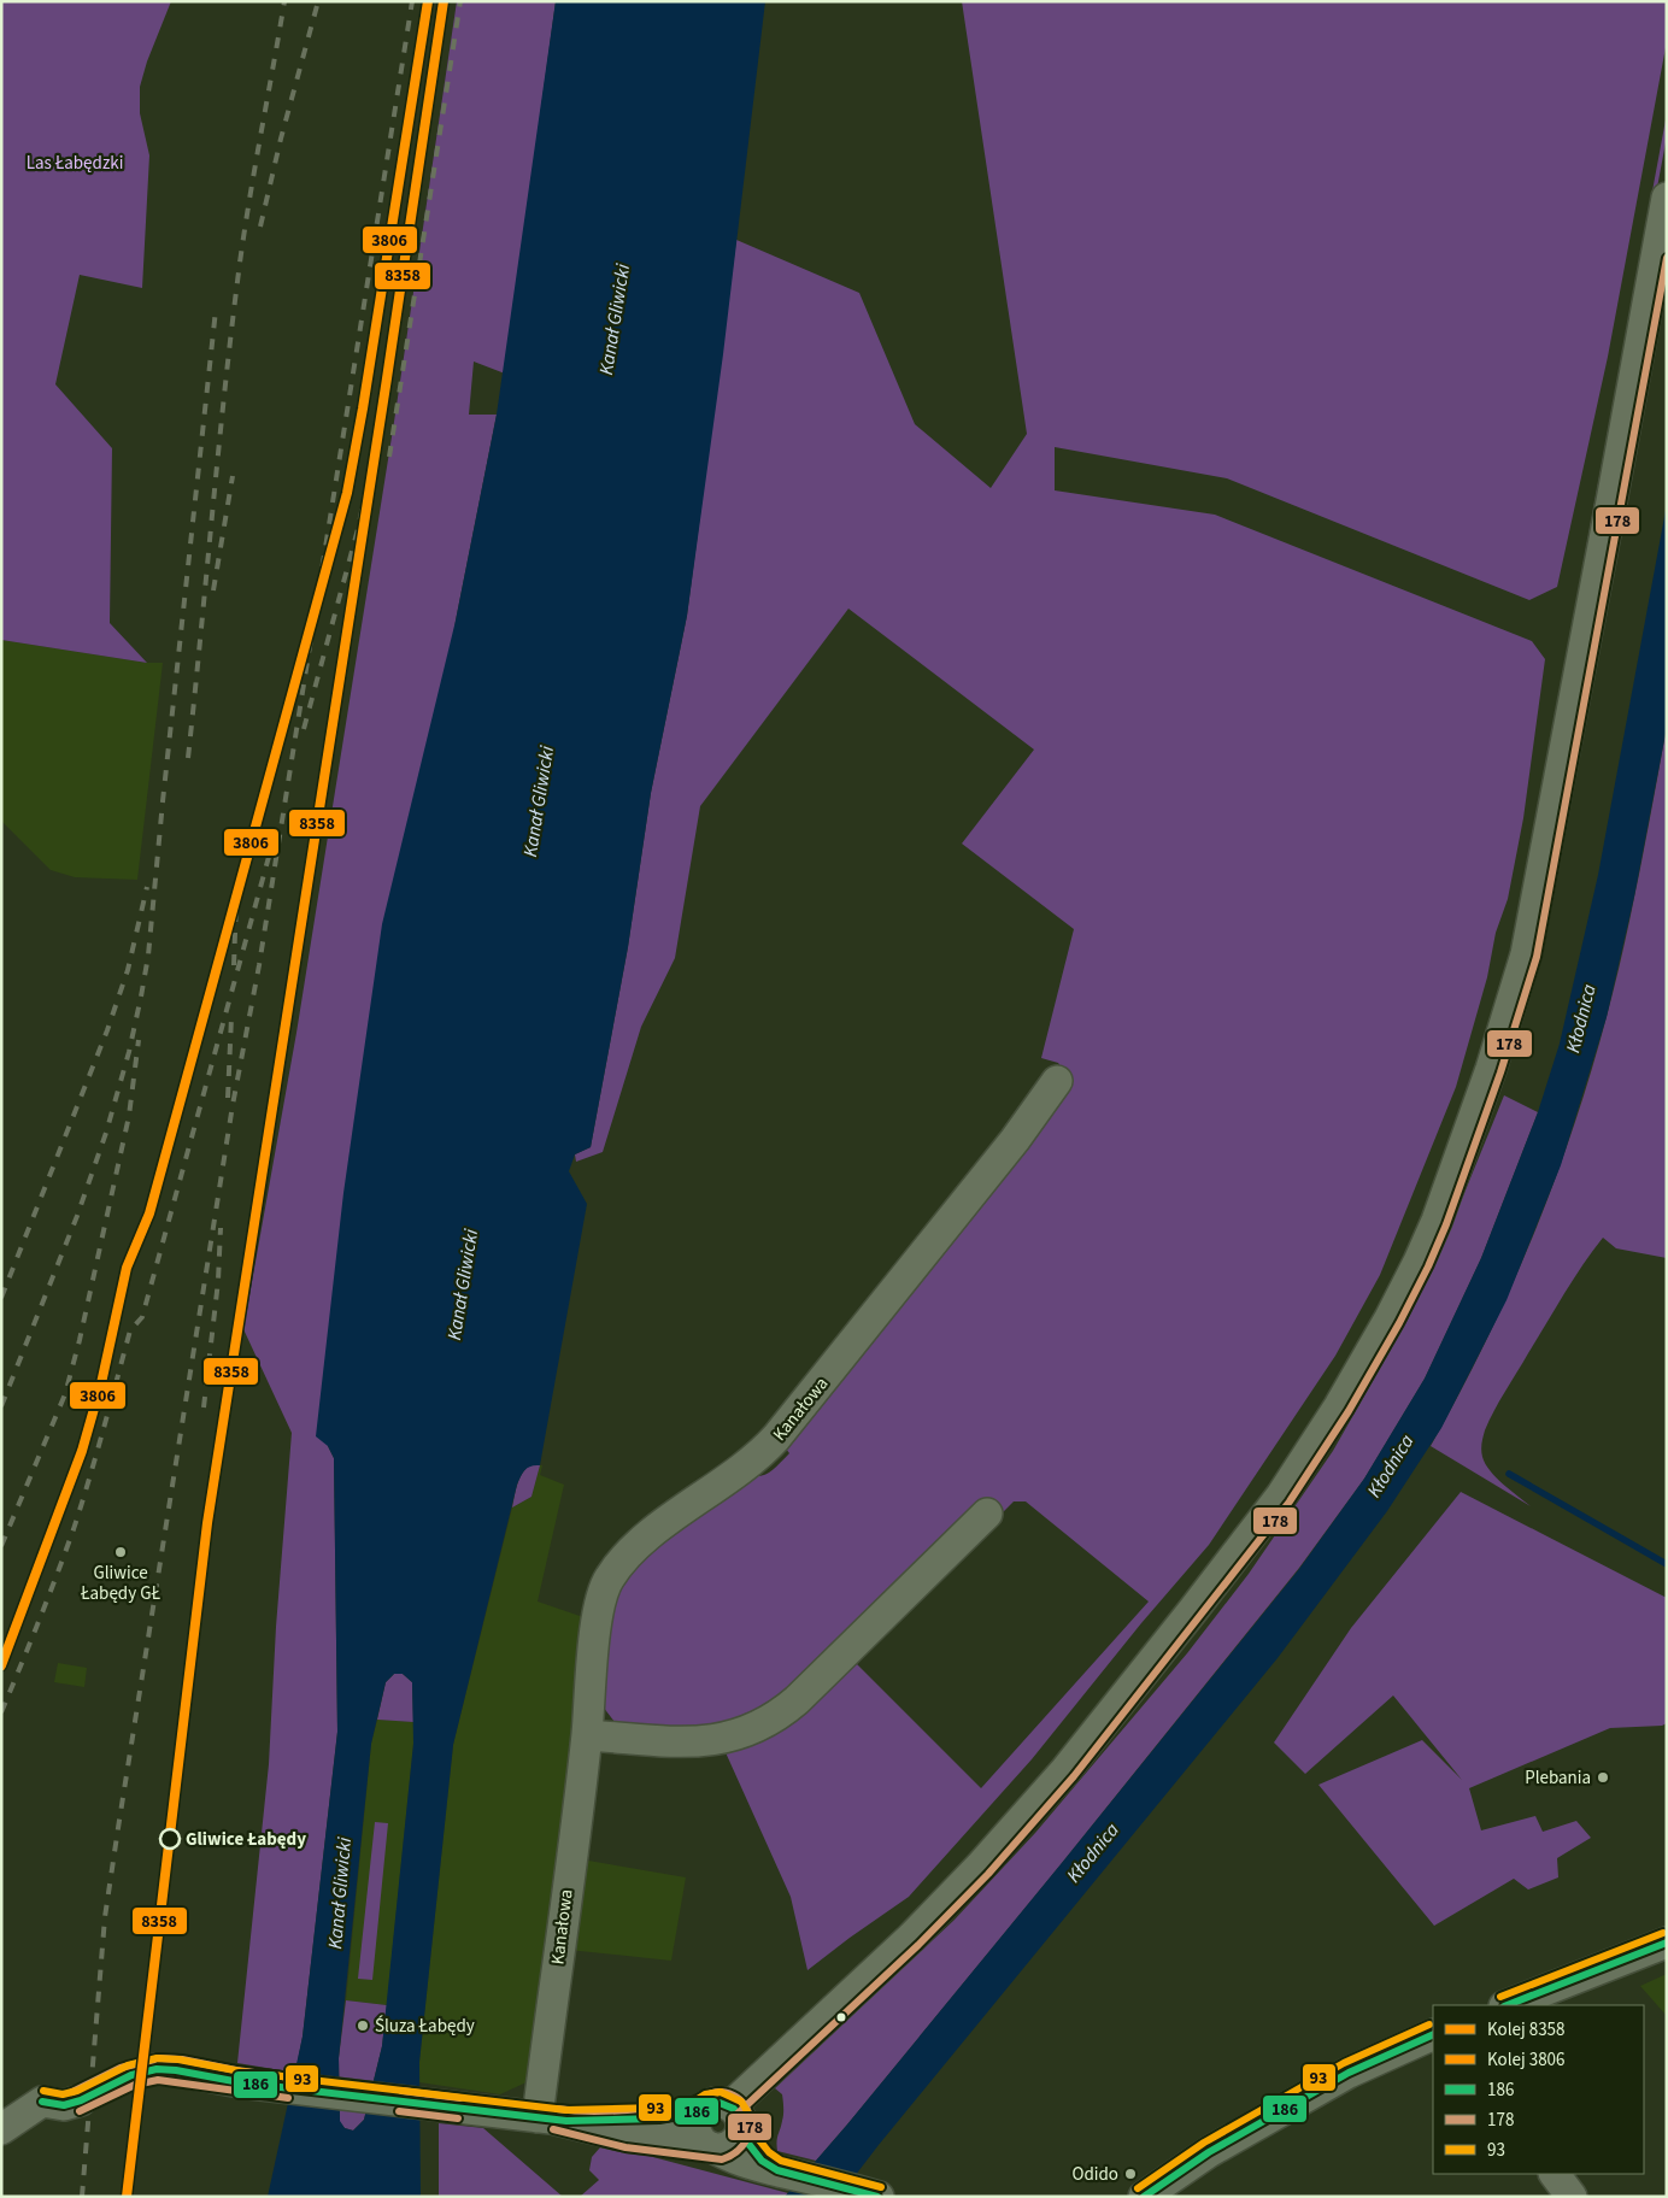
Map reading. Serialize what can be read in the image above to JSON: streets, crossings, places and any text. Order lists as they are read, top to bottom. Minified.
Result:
{"streets":{"street":["Kanałowa"]},"water":["Kanał Gliwicki","Kłodnica"],"parks":["Las Łabędzki"],"places":["Gliwice Łabędy GŁ","Plebania","Gliwice Łabędy","Śluza Łabędy","Odido"],"lines":["rail line 8358","rail line 3806","transit line 178","transit line 93","transit line 186"],"legend":["Kolej 8358","Kolej 3806","186","178","93"]}
